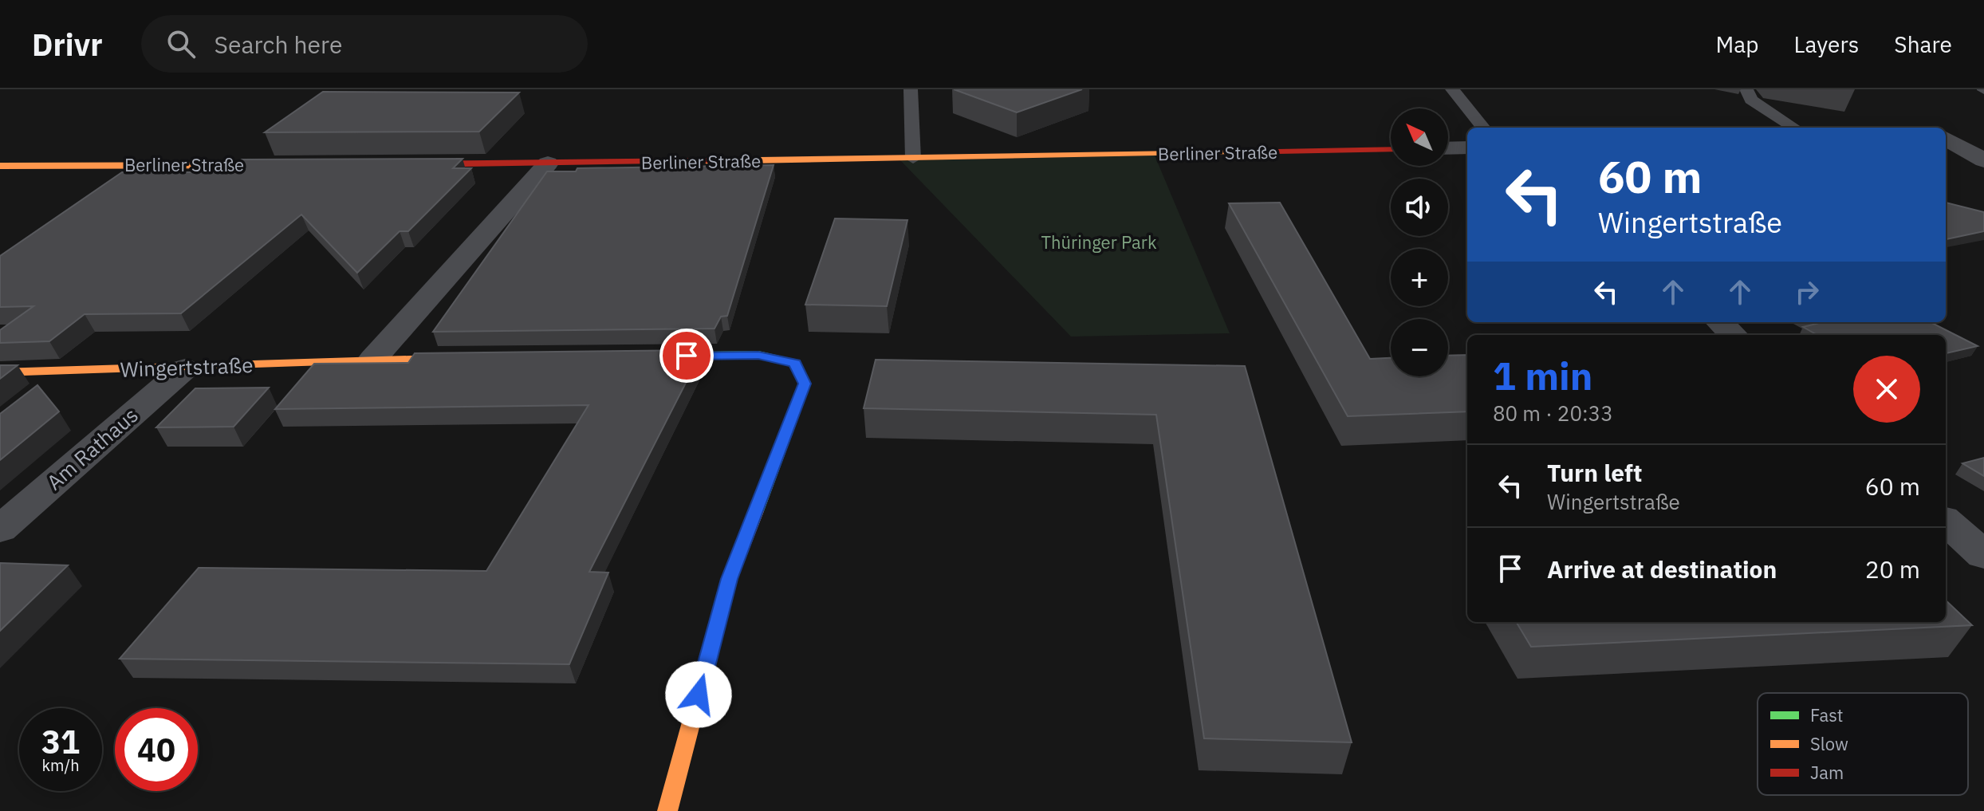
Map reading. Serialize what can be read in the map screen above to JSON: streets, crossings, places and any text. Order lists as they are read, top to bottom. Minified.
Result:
{"streets":{"street":["Berliner Straße","Wingertstraße","Am Rathaus"]},"crossings":[["Wingertstraße","Am Rathaus"]],"parks":["Thüringer Park"],"legend":["Fast","Slow","Jam"],"north":"top left","page":{"header":"Drivr","search":"Search here","nav":["Map","Layers","Share"],"map_buttons":["+","−"],"turn":["60 m","Wingertstraße"],"heading":["1 min","80 m · 20:33"],"list":[{"name":"Turn left","note":"Wingertstraße","value":"60 m"},{"name":"Arrive at destination","value":"20 m"}],"speed":"31 km/h","limit":"40"}}
